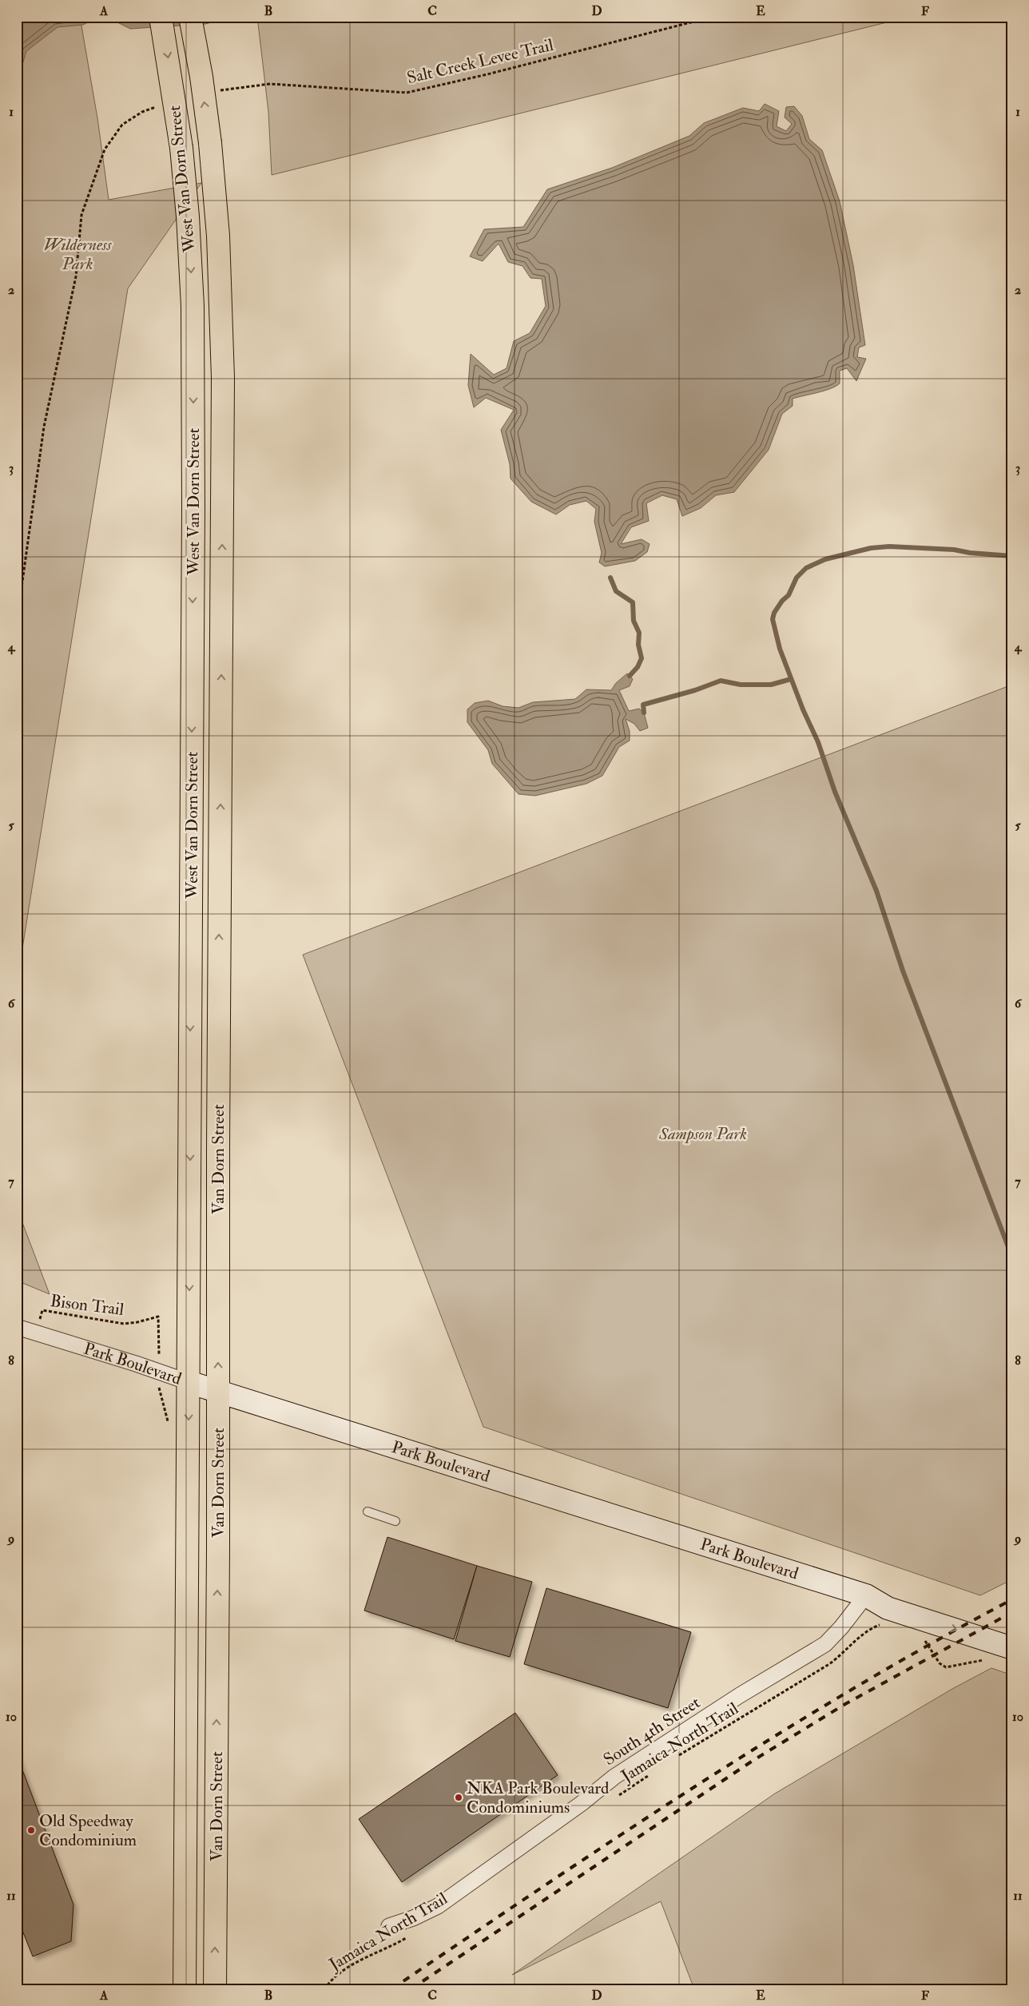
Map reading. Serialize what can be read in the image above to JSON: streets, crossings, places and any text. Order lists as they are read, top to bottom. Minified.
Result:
{"streets":{"main road":["West Van Dorn Street","Van Dorn Street","Park Boulevard"],"street":["South 4th Street"],"path":["Salt Creek Levee Trail","Bison Trail","Jamaica North Trail"]},"crossings":[["West Van Dorn Street","Van Dorn Street"],["Van Dorn Street","Park Boulevard"],["Bison Trail","Park Boulevard"],["Park Boulevard","South 4th Street"]],"parks":["Wilderness Park","Sampson Park"],"places":["NKA Park Boulevard Condominiums","Old Speedway Condominium"],"grid":{"columns":["A","B","C","D","E","F"],"rows":["1","2","3","4","5","6","7","8","9","10","11"]}}
